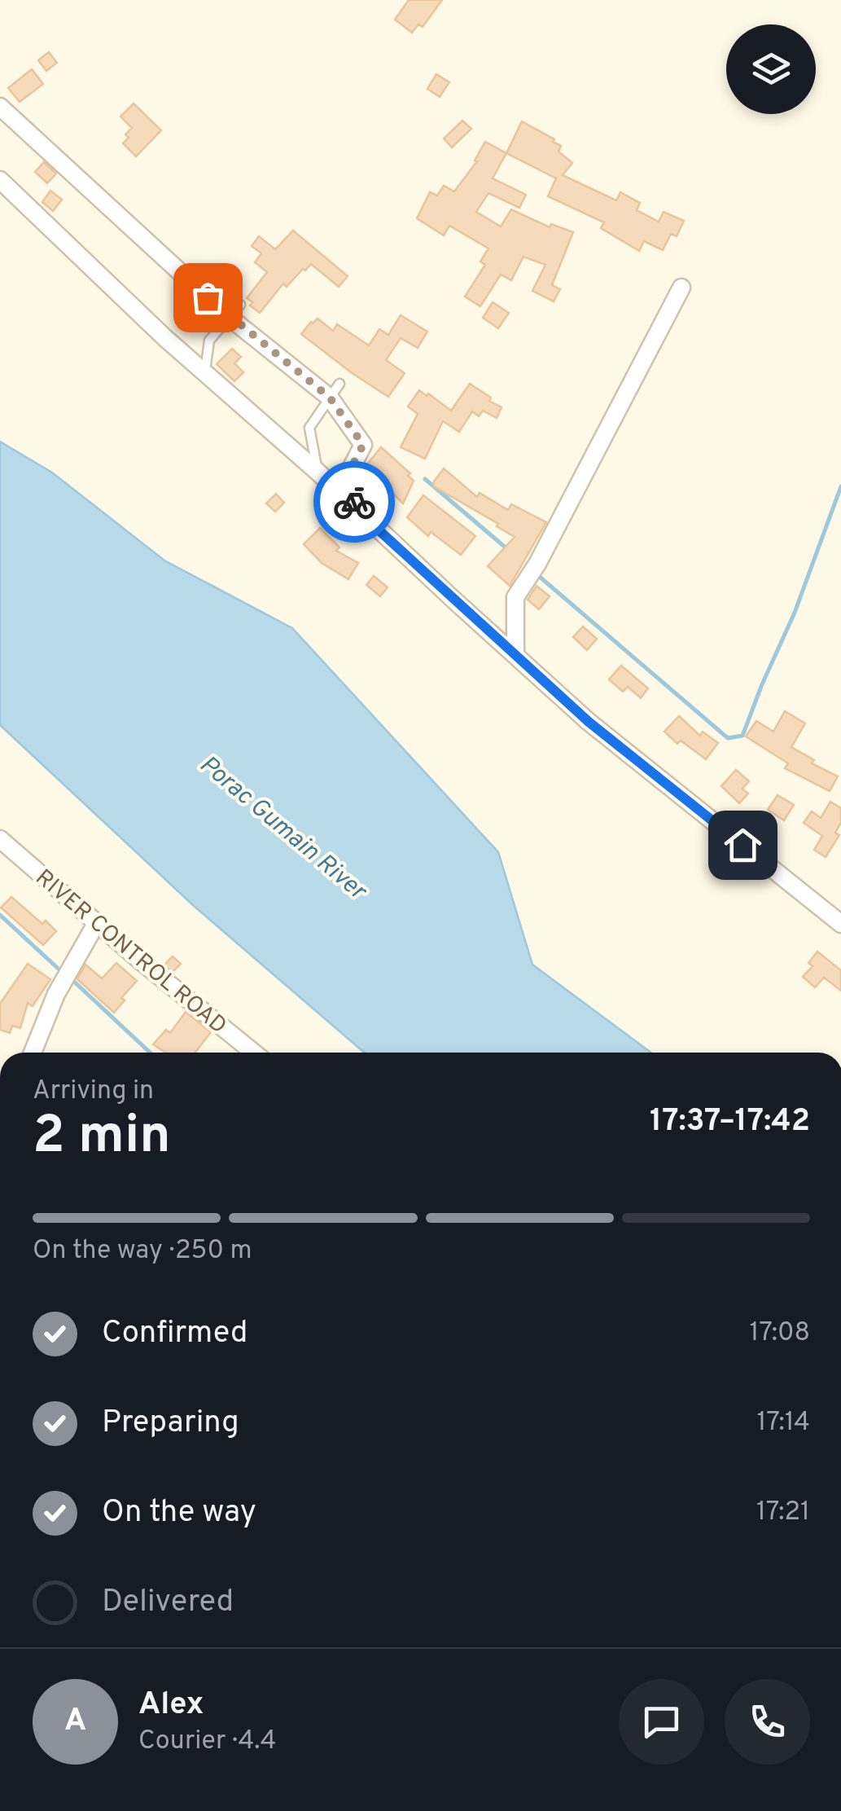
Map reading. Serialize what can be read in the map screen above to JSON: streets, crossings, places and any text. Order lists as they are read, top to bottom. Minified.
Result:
{"streets":{"street":["RIVER CONTROL ROAD"]},"water":["Porac Gumain River"],"page":{"heading":["2 min","Arriving in","17:37–17:42"],"panel":["Alex","Courier · 4.4"],"bar":"On the way · 250 m","list":[["Confirmed","17:08"],["Preparing","17:14"],["On the way","17:21"],"Delivered"],"round":"A"}}
